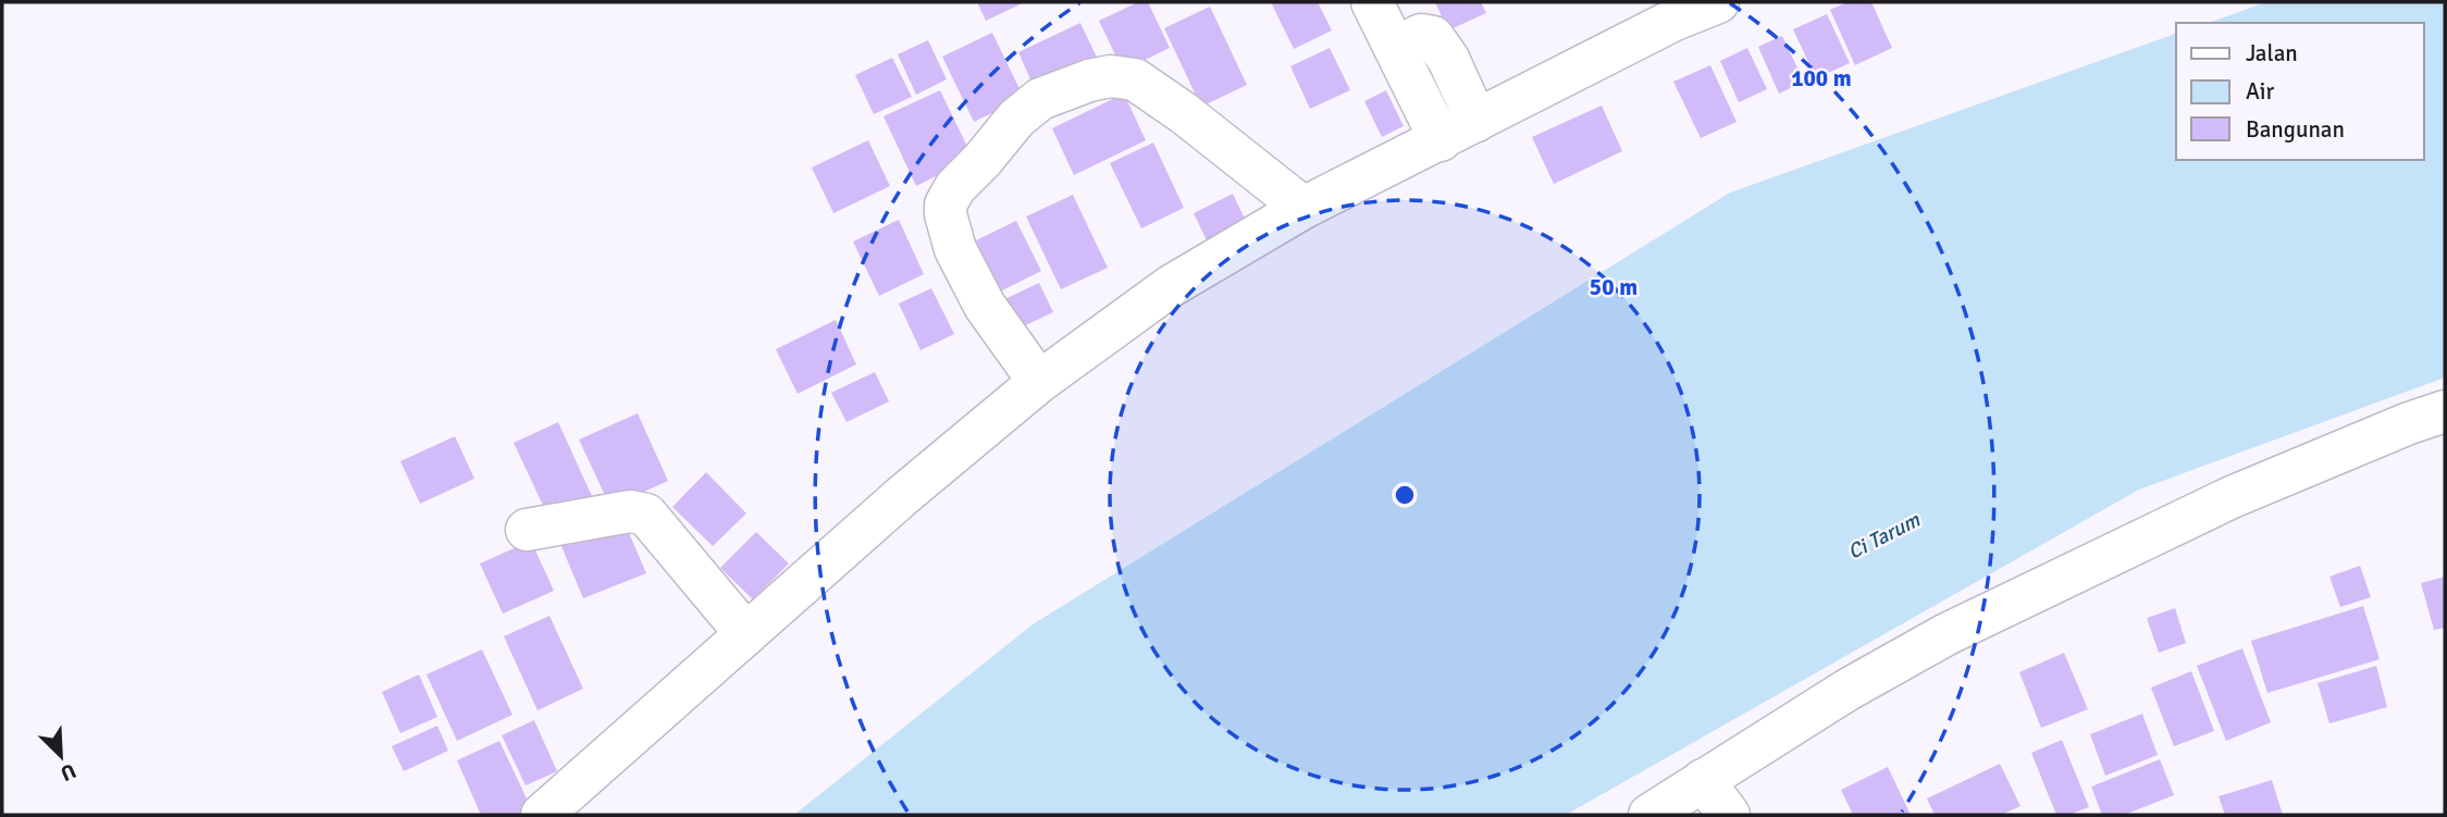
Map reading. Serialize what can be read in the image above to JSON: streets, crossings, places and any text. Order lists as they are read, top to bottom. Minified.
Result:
{"water":["Ci Tarum"],"legend":["Jalan","Air","Bangunan"],"north":"bottom right","rings":["100 m","50 m"]}
